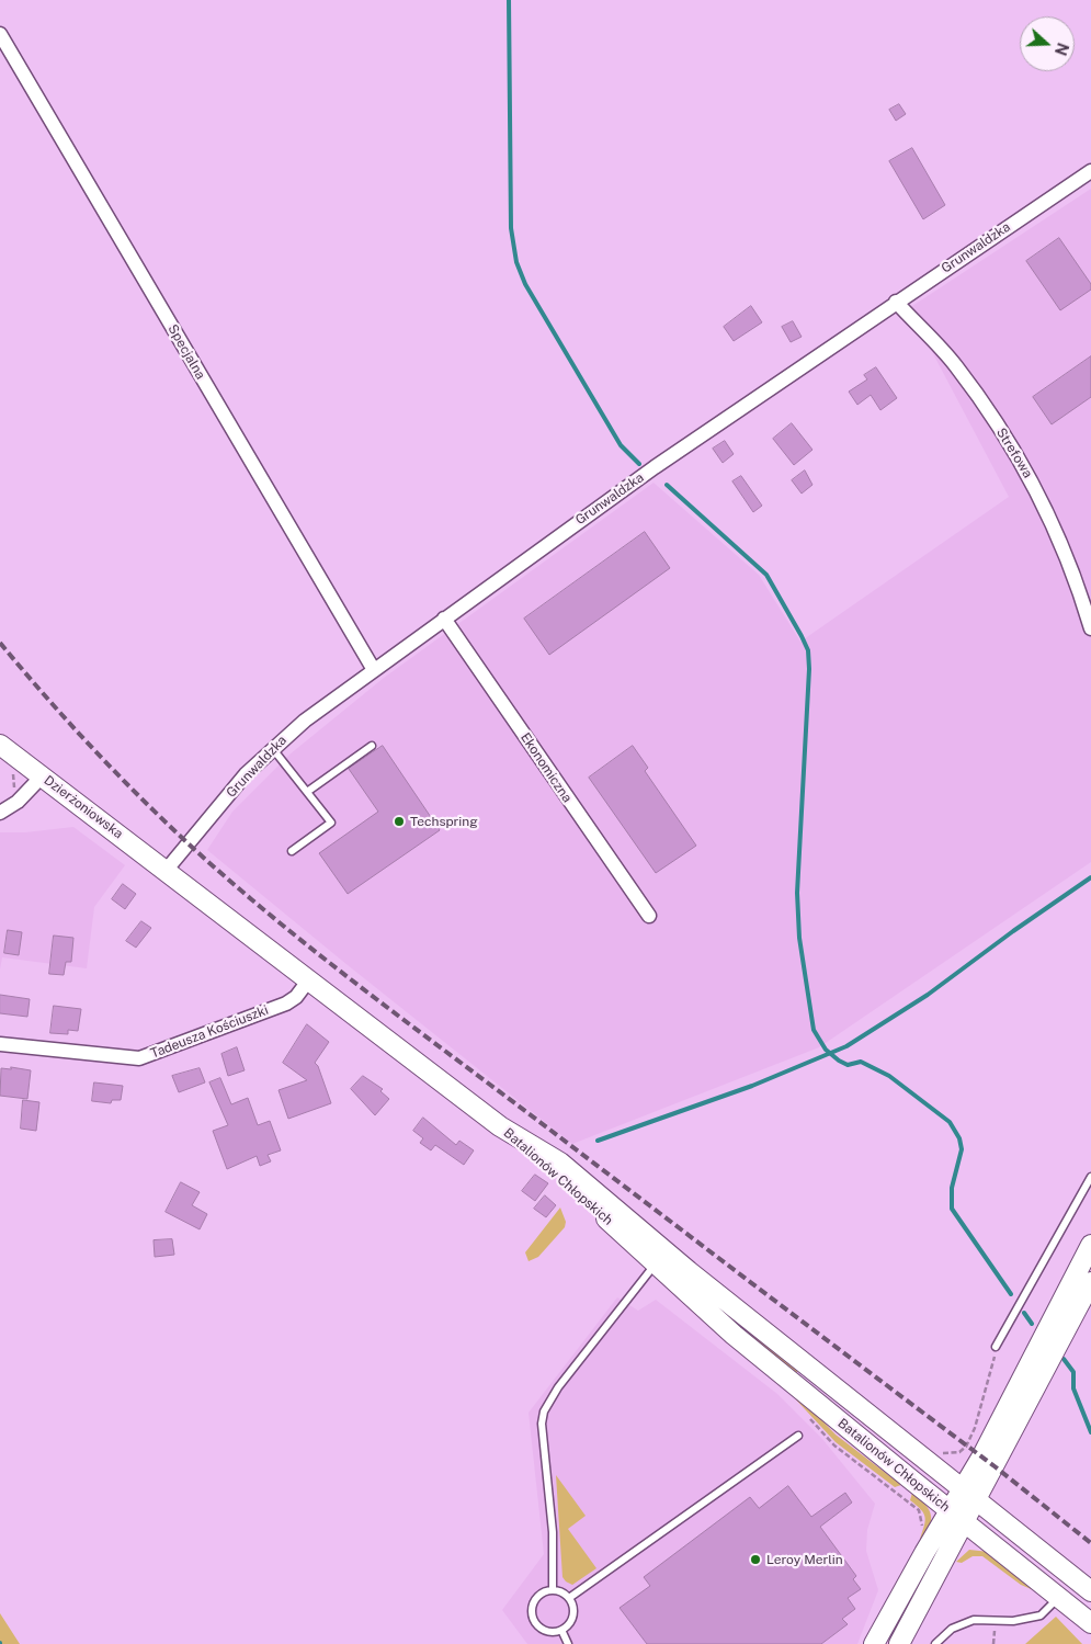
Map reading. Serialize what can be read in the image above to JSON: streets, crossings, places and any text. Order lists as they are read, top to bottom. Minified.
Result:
{"streets":{"main road":["Dzierżoniowska","Batalionów Chłopskich"],"street":["Grunwaldzka","Specjalna","Strefowa","Ekonomiczna","Tadeusza Kościuszki"]},"crossings":[["Grunwaldzka","Specjalna"],["Grunwaldzka","Strefowa"],["Grunwaldzka","Ekonomiczna"],["Grunwaldzka","Dzierżoniowska"],["Dzierżoniowska","Tadeusza Kościuszki"],["Dzierżoniowska","Batalionów Chłopskich"],["Tadeusza Kościuszki","Batalionów Chłopskich"]],"places":["Techspring","Leroy Merlin"],"north":"right"}
